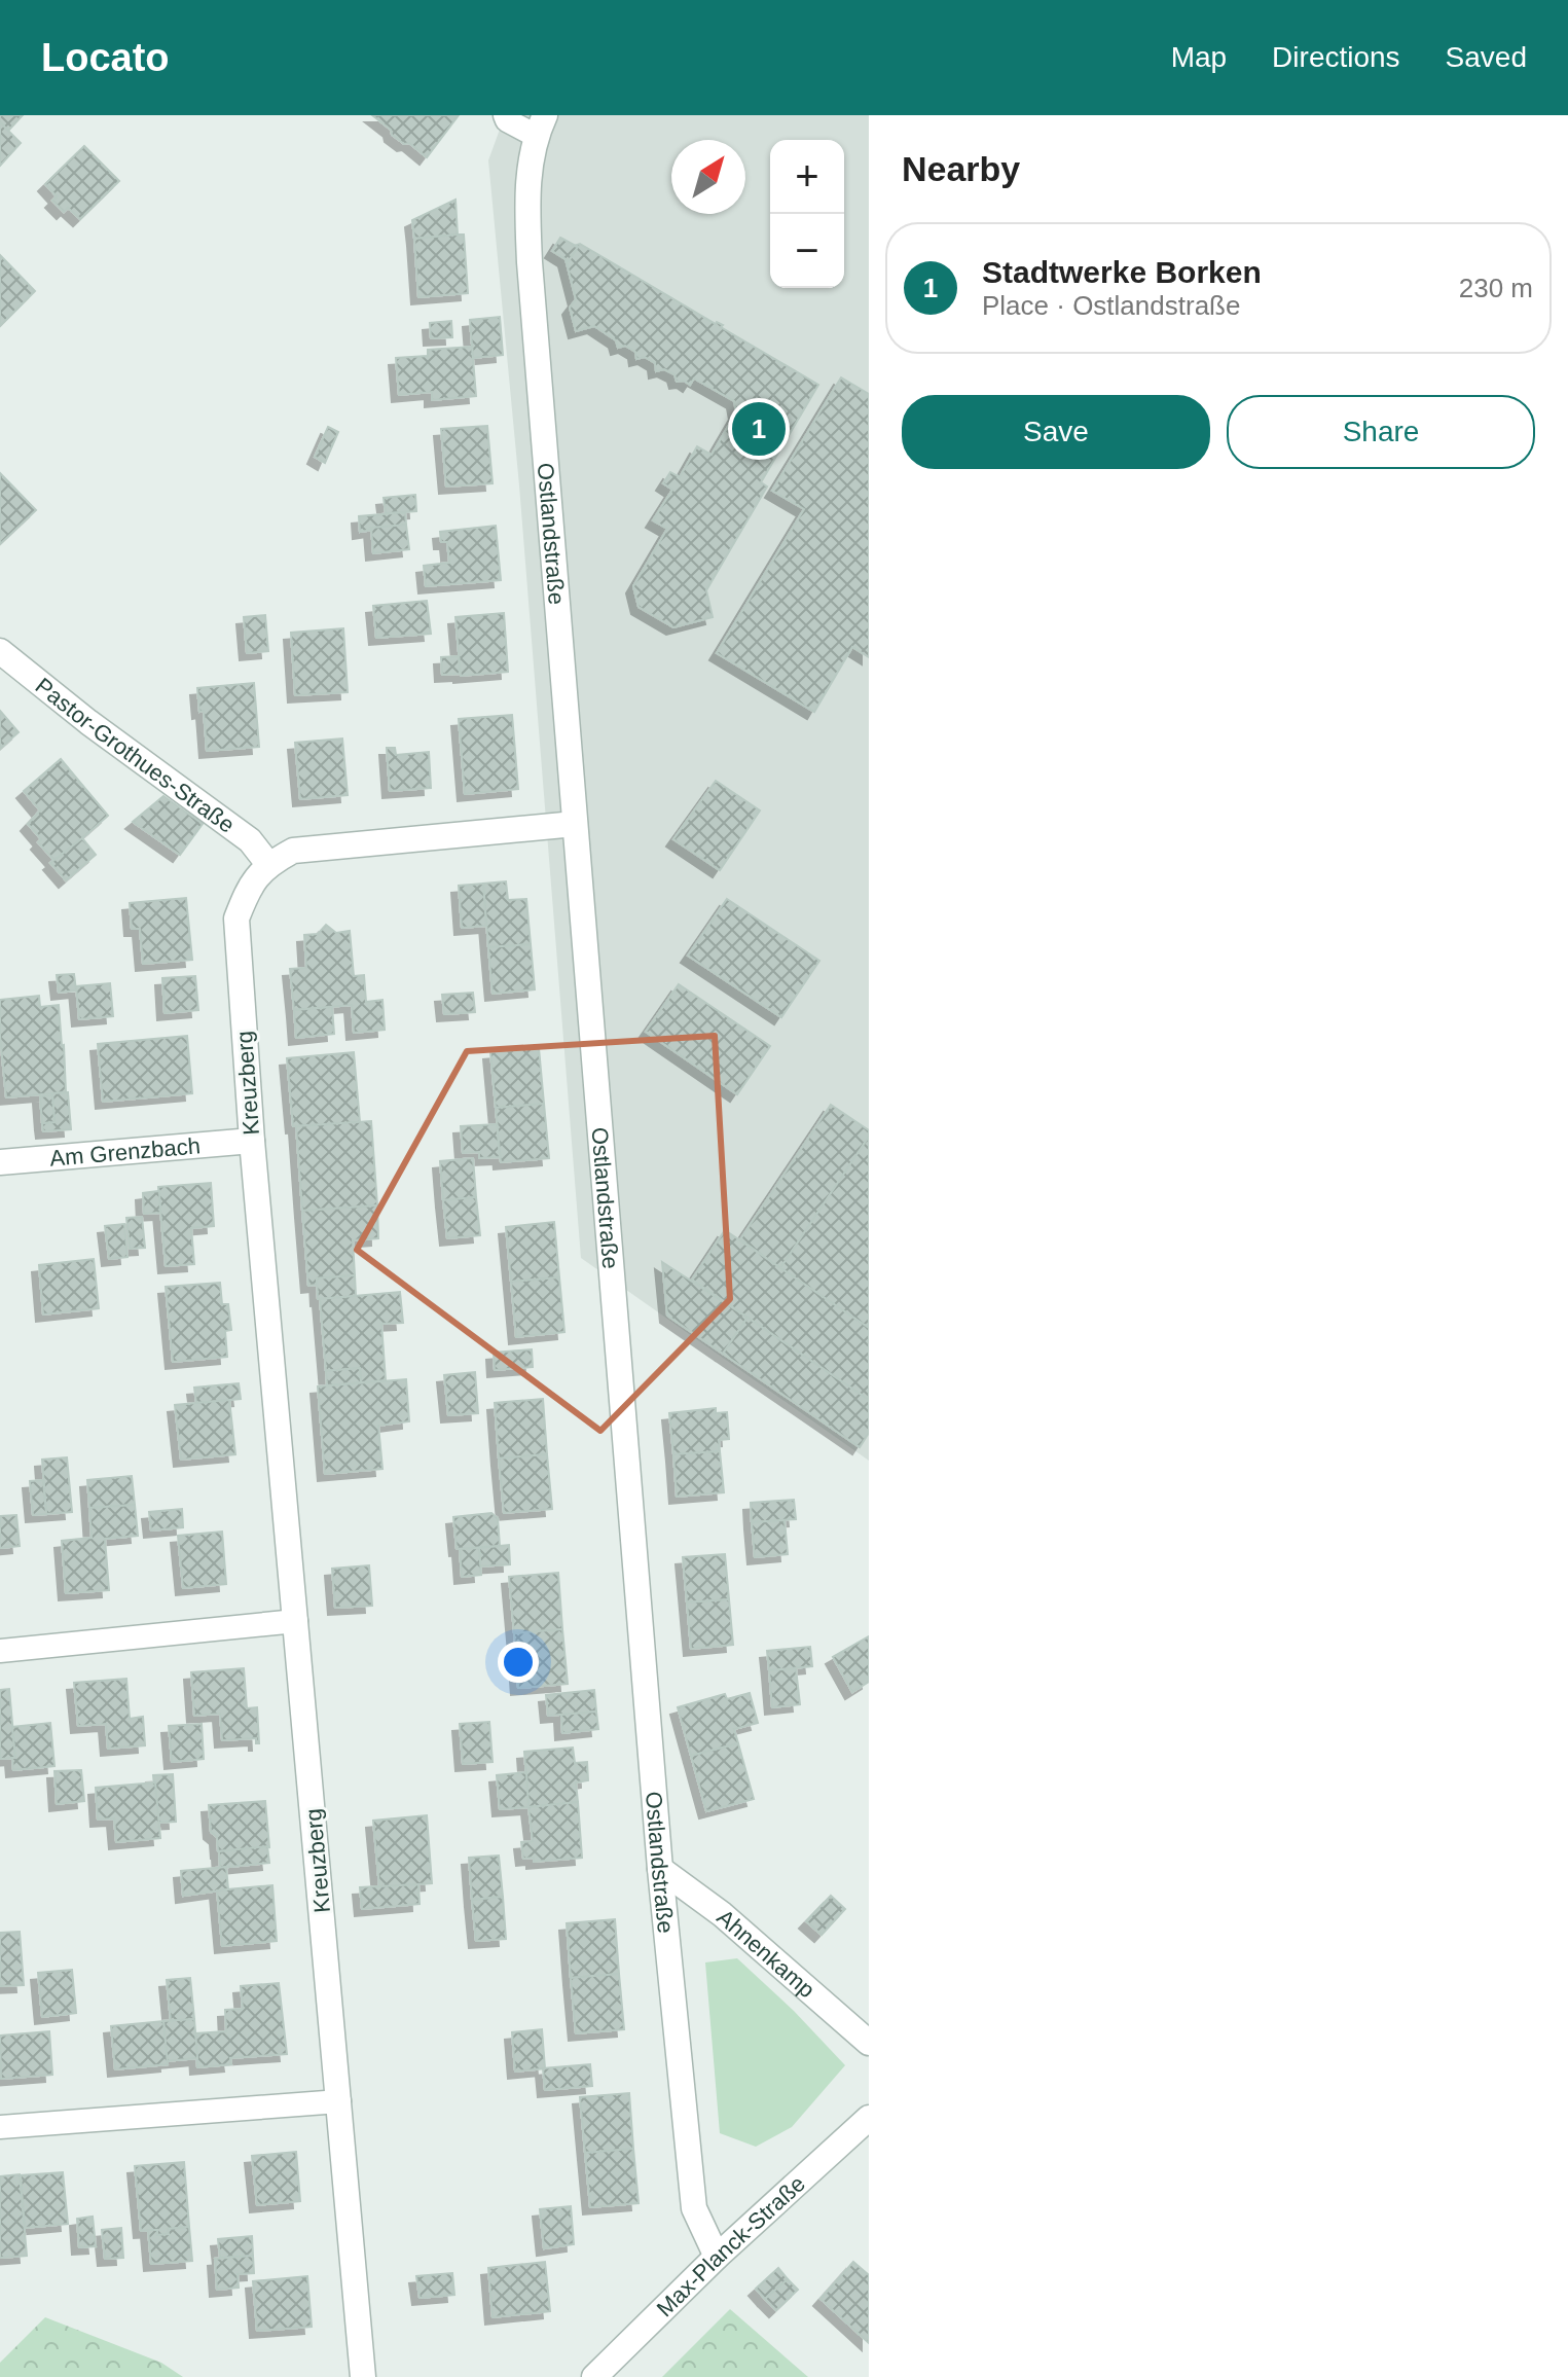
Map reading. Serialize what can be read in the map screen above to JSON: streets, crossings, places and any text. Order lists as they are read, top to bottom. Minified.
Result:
{"streets":{"street":["Ostlandstraße","Pastor-Grothues-Straße","Kreuzberg","Am Grenzbach","Ahnenkamp","Max-Planck-Straße"]},"crossings":[["Ostlandstraße","Ahnenkamp"],["Ostlandstraße","Max-Planck-Straße"],["Pastor-Grothues-Straße","Kreuzberg"],["Kreuzberg","Am Grenzbach"]],"north":"top right","page":{"header":"Locato","nav":["Map","Directions","Saved"],"heading":"Nearby","map_buttons":["+","−"],"list":[{"mark":"1","name":"Stadtwerke Borken","note":"Place · Ostlandstraße","value":"230 m"}],"buttons":["Save","Share"],"pins":"1"}}
